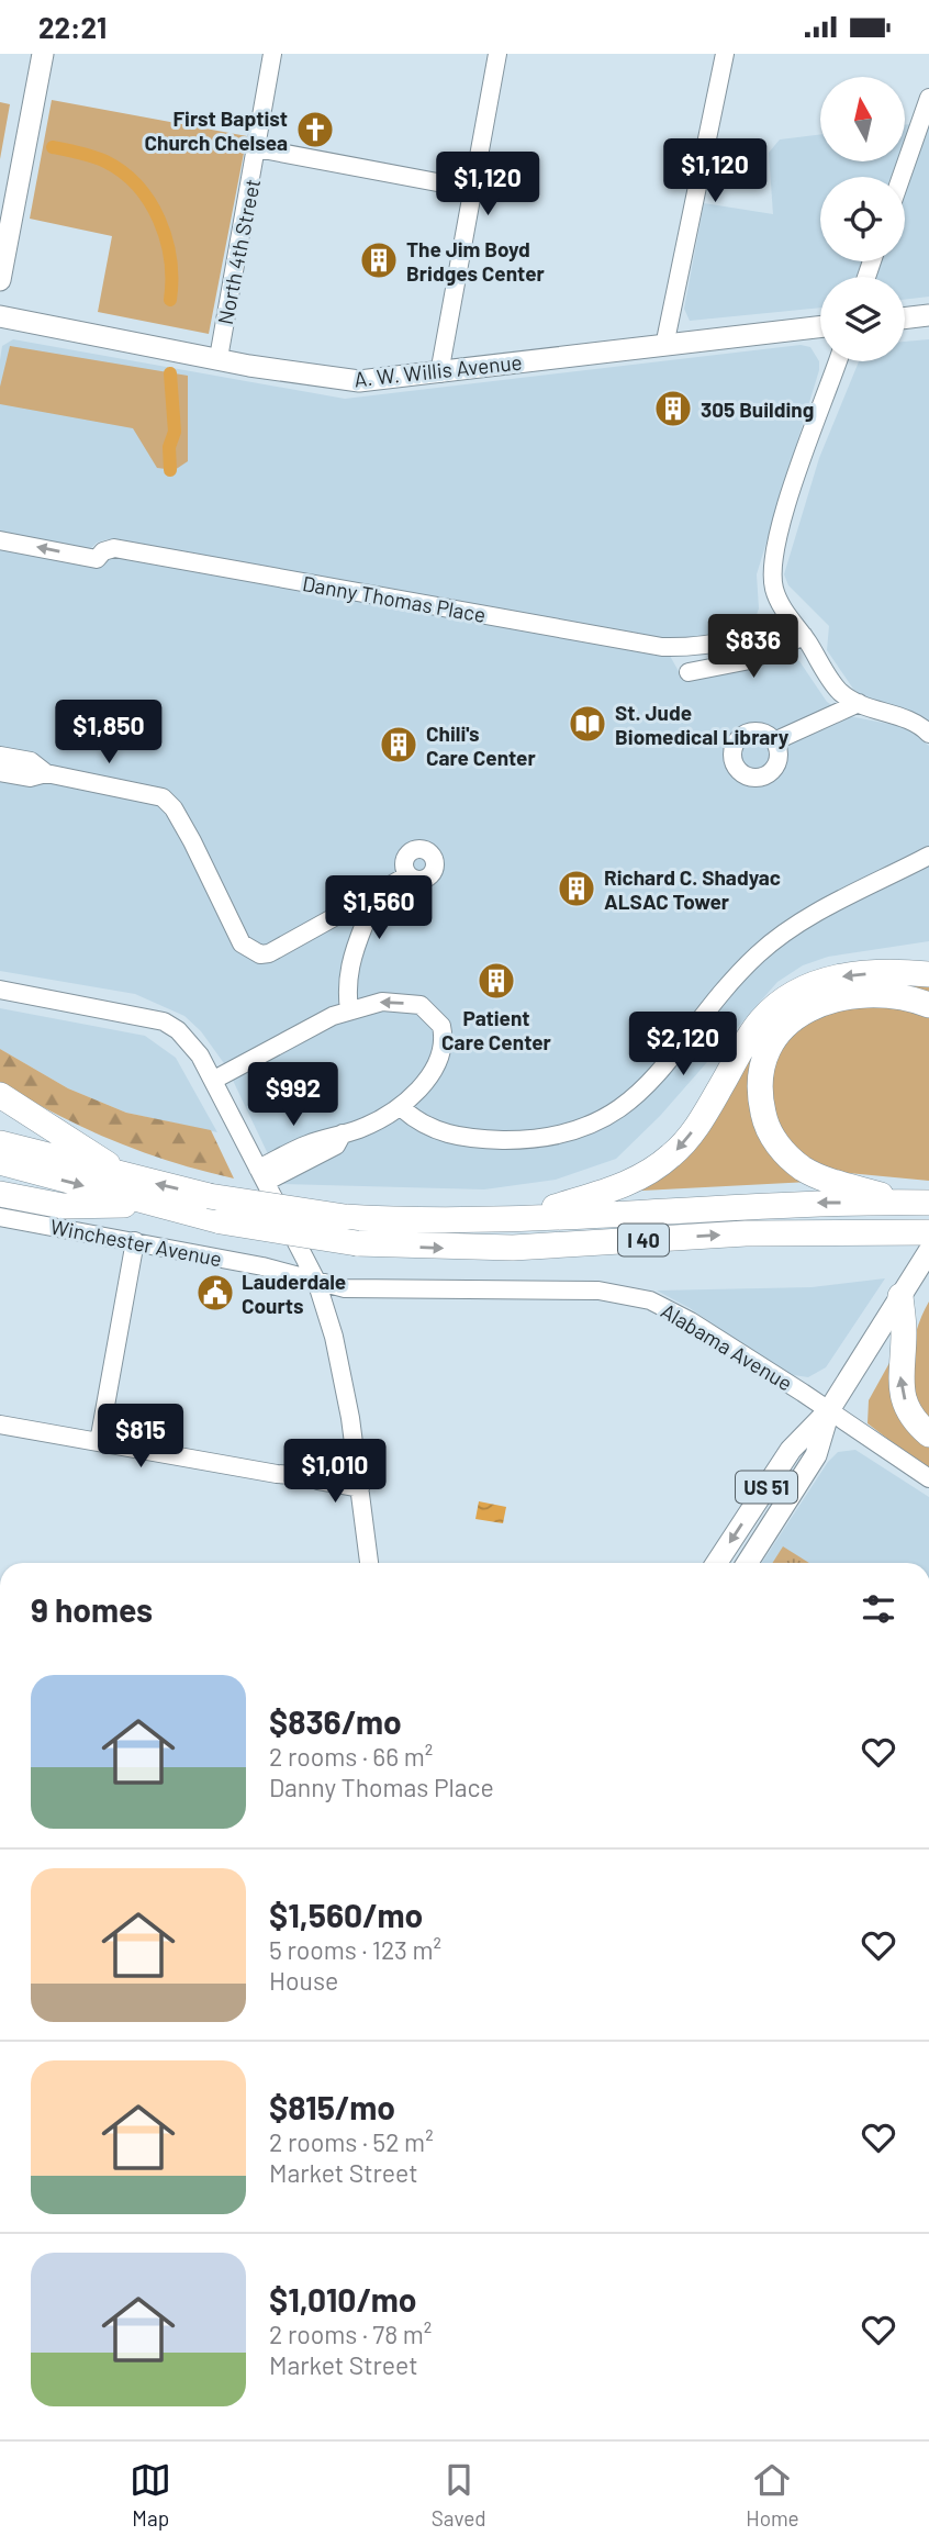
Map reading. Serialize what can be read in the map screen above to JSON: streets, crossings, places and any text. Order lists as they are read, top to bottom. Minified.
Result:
{"streets":{"highway":["I 40"],"main road":["A. W. Willis Avenue","US 51"],"street":["North 4th Street","Danny Thomas Place","Winchester Avenue","Alabama Avenue"]},"crossings":[["North 4th Street","A. W. Willis Avenue"],["Winchester Avenue","Alabama Avenue"],["Alabama Avenue","US 51"]],"one_way":["Danny Thomas Place"],"places":{"church":["First Baptist Church Chelsea"],"building":["The Jim Boyd Bridges Center","305 Building","Chili's Care Center","Richard C. Shadyac ALSAC Tower","Patient Care Center"],"library":["St. Jude Biomedical Library"],"public building":["Lauderdale Courts"]},"north":"top","page":{"status":"22:21","price":["$1,120","$1,120","$836","$1,850","$1,560","$2,120","$992","$815","$1,010"],"heading":"9 homes","list":[{"name":"$836/mo","note":"2 rooms · 66 m² · Danny Thomas Place"},{"name":"$1,560/mo","note":"5 rooms · 123 m² · House"},{"name":"$815/mo","note":"2 rooms · 52 m² · Market Street"},{"name":"$1,010/mo","note":"2 rooms · 78 m² · Market Street"}],"tabs":["Map","Saved","Home"]}}
